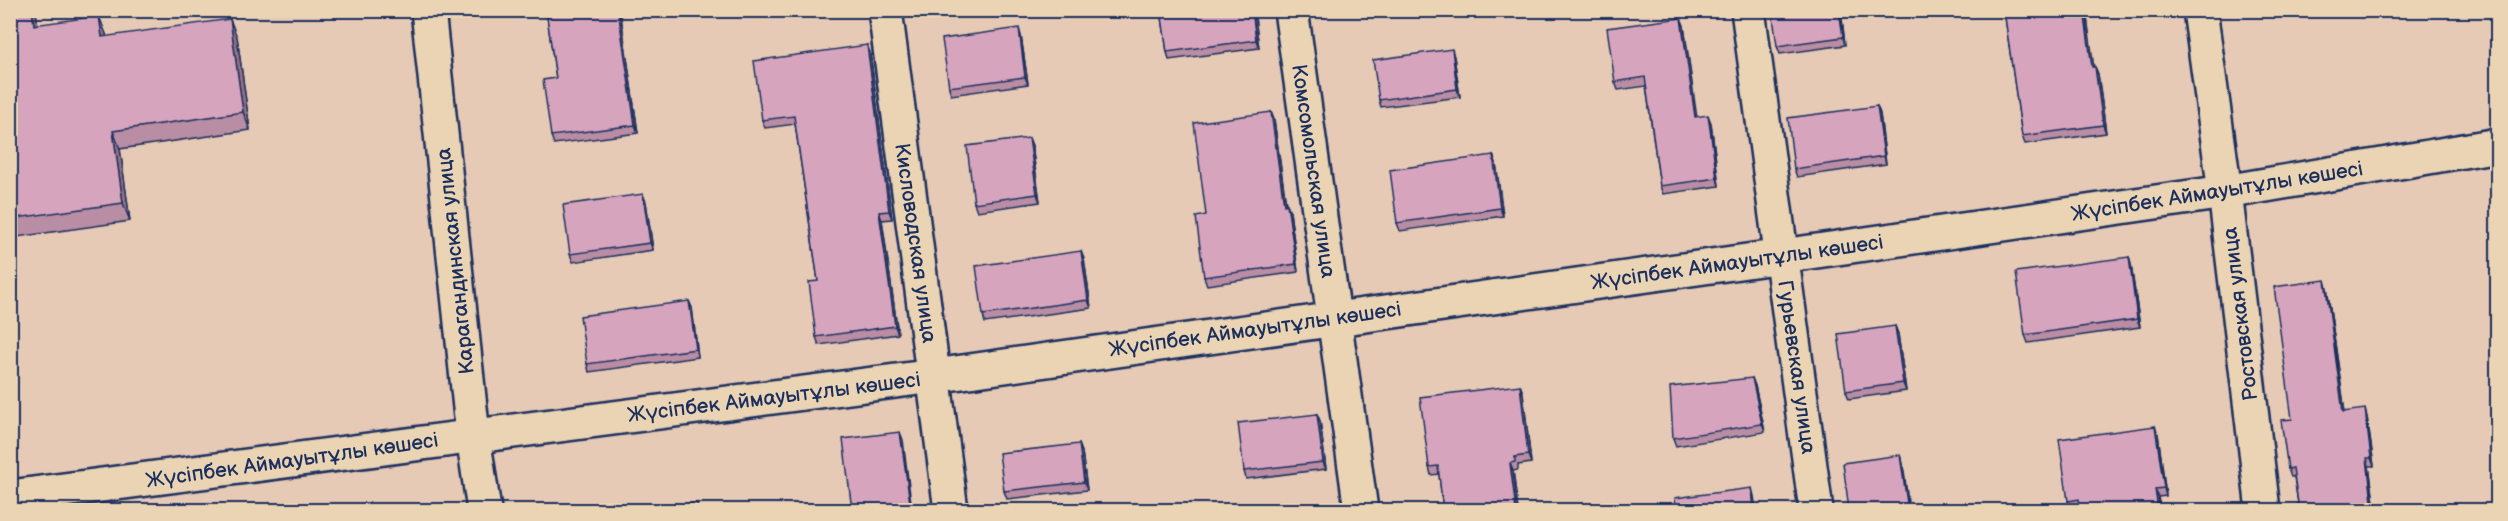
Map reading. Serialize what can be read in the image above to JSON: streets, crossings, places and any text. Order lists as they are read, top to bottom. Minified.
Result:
{"streets":{"street":["Комсомольская улица","Жүсіпбек Аймауытұлы көшесі","Кисловодская улица","Карагандинская улица","Ростовская улица","Гурьевская улица"]},"crossings":[["Комсомольская улица","Жүсіпбек Аймауытұлы көшесі"],["Жүсіпбек Аймауытұлы көшесі","Кисловодская улица"],["Жүсіпбек Аймауытұлы көшесі","Карагандинская улица"],["Жүсіпбек Аймауытұлы көшесі","Ростовская улица"],["Жүсіпбек Аймауытұлы көшесі","Гурьевская улица"]]}
